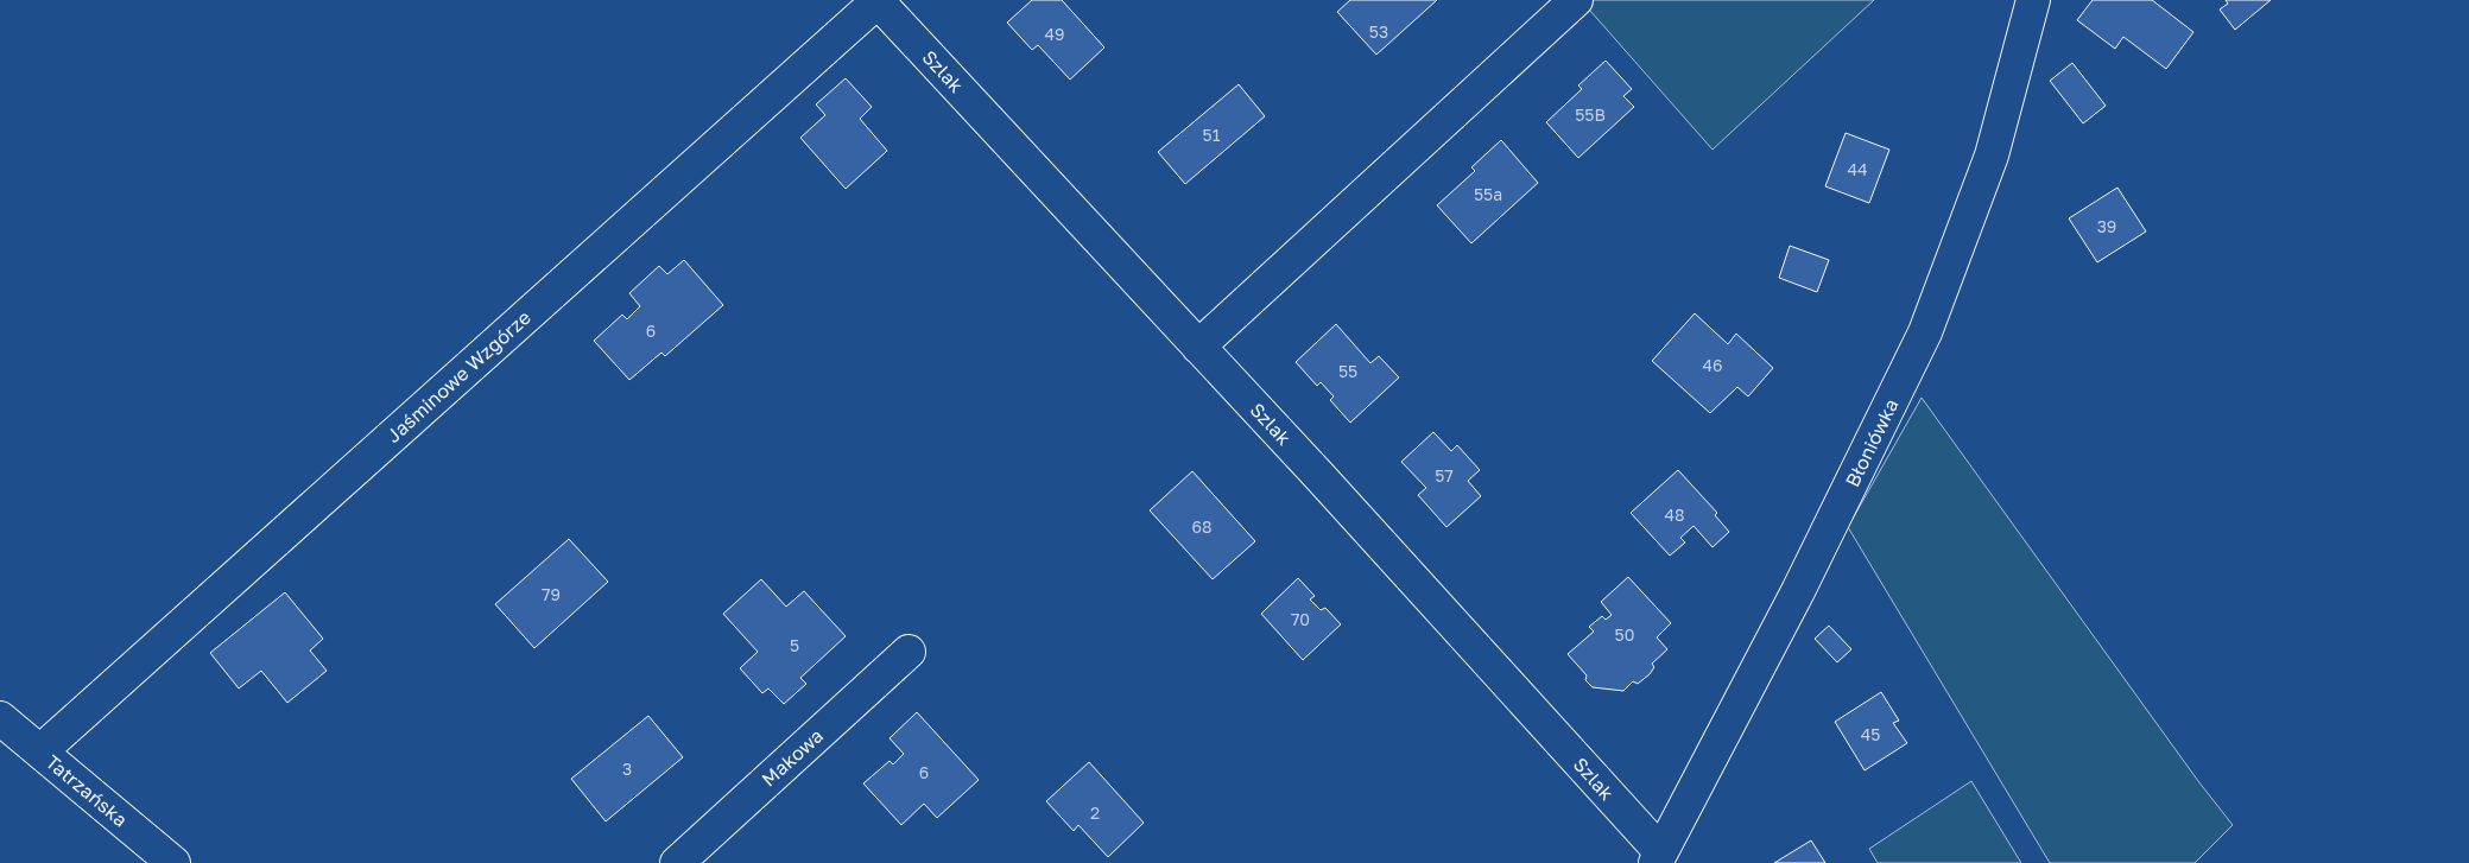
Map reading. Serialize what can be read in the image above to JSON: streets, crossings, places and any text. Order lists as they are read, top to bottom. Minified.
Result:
{"streets":{"street":["Szlak","Jaśminowe Wzgórze","Błoniówka","Makowa","Tatrzańska"]},"crossings":[["Szlak","Jaśminowe Wzgórze"],["Szlak","Błoniówka"],["Jaśminowe Wzgórze","Tatrzańska"]],"house_numbers":["53","49","55B","51","44","55a","39","6","46","55","57","48","68","79","70","50","5","45","3","6","2"]}
